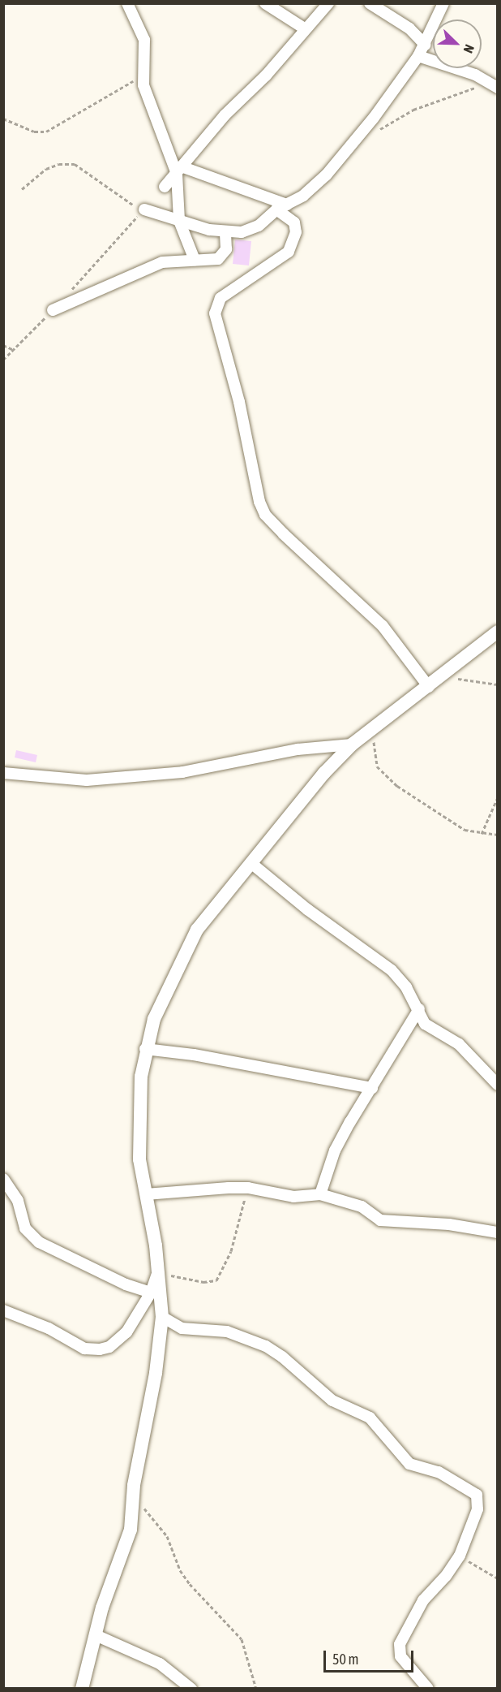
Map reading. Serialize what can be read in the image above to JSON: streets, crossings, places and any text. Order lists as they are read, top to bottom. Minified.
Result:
{"scale_bar":"50 m","north":"bottom right"}
